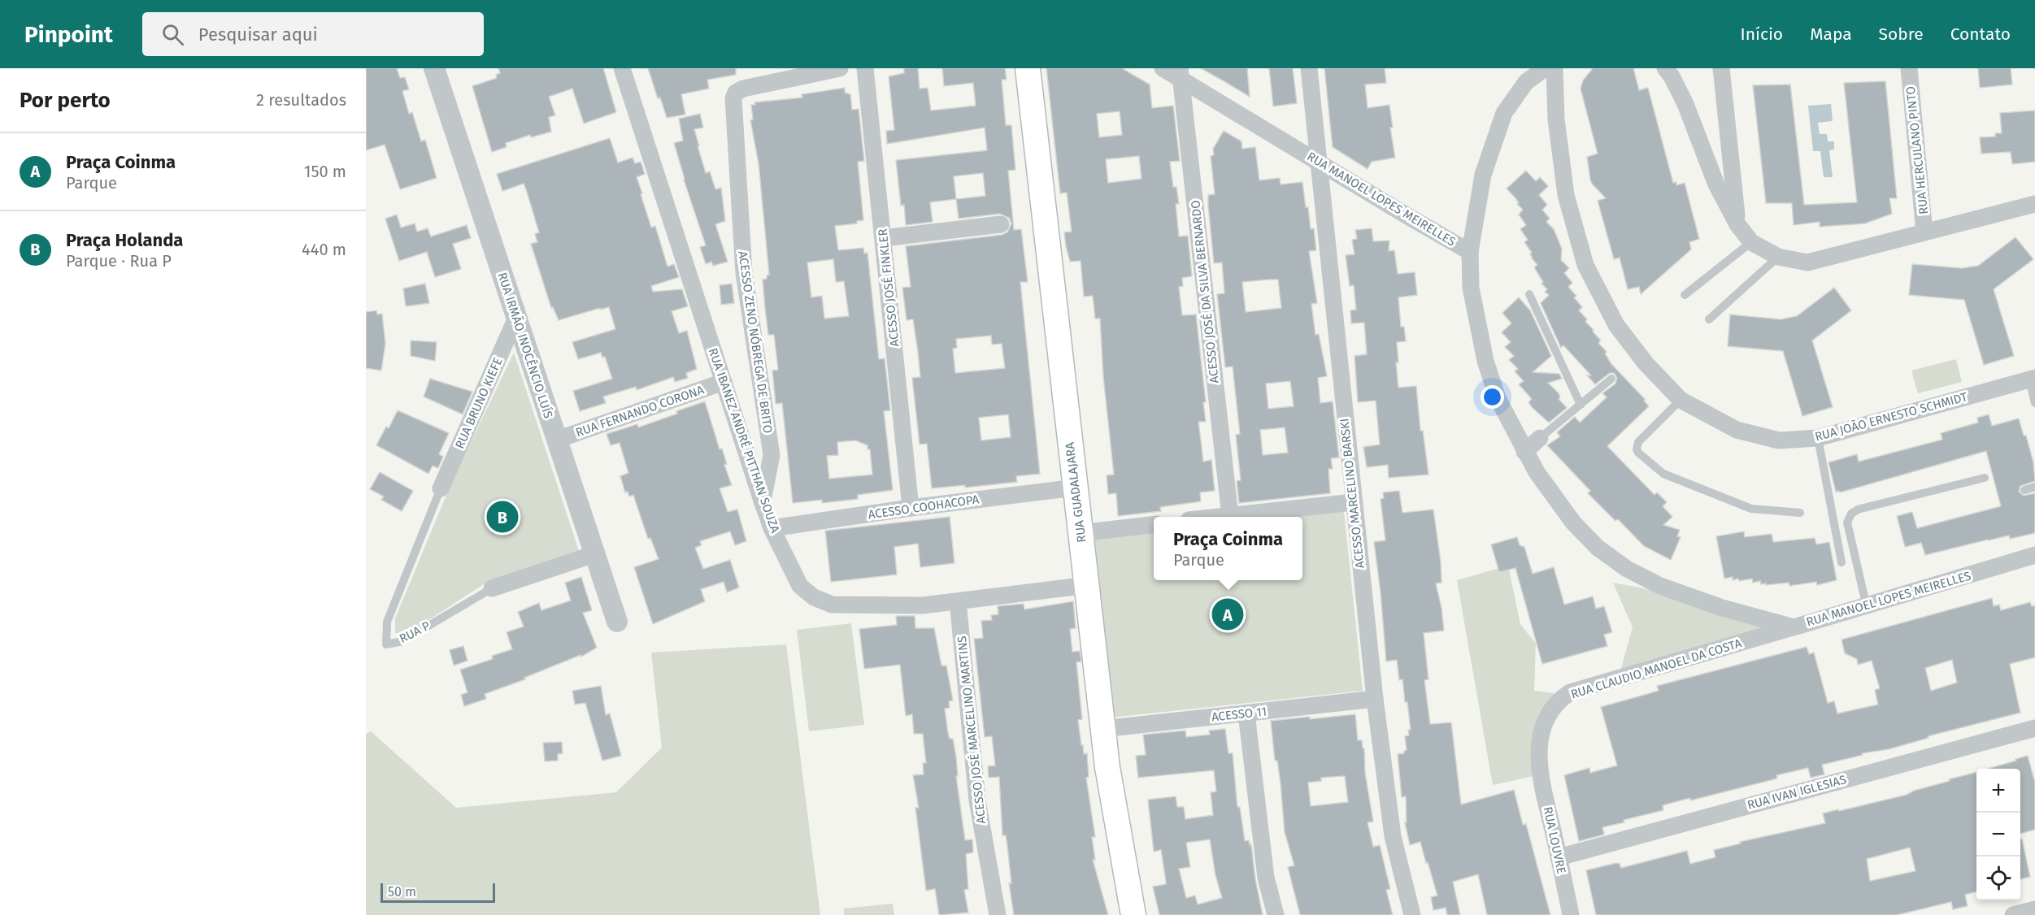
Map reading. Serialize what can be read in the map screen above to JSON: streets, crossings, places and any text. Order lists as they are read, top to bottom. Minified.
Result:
{"streets":{"main road":["RUA GUADALAJARA"],"street":["RUA HERCULANO PINTO","RUA MANOEL LOPES MEIRELLES","ACESSO JOSÉ FINKLER","ACESSO JOSÉ DA SILVA BERNARDO","ACESSO ZENO NÓBREGA DE BRITO","RUA IRMÃO INOCÊNCIO LUÍS","RUA BRUNO KIEFE","RUA FERNANDO CORONA","RUA JOÃO ERNESTO SCHMIDT","RUA IBANEZ ANDRÉ PITTHAN SOUZA","ACESSO MARCELINO BARSKI","ACESSO COOHACOPA","RUA P","RUA CLAUDIO MANOEL DA COSTA","ACESSO 11","ACESSO JOSÉ MARCELINO MARTINS","RUA IVAN IGLESIAS","RUA LOUVRE"]},"crossings":[["RUA MANOEL LOPES MEIRELLES","ACESSO JOSÉ DA SILVA BERNARDO"],["RUA MANOEL LOPES MEIRELLES","ACESSO MARCELINO BARSKI"],["RUA MANOEL LOPES MEIRELLES","RUA CLAUDIO MANOEL DA COSTA"],["ACESSO JOSÉ FINKLER","ACESSO COOHACOPA"],["ACESSO ZENO NÓBREGA DE BRITO","RUA IBANEZ ANDRÉ PITTHAN SOUZA"],["RUA IRMÃO INOCÊNCIO LUÍS","RUA BRUNO KIEFE"],["RUA IRMÃO INOCÊNCIO LUÍS","RUA FERNANDO CORONA"],["RUA IRMÃO INOCÊNCIO LUÍS","RUA P"],["RUA BRUNO KIEFE","RUA P"],["RUA FERNANDO CORONA","RUA IBANEZ ANDRÉ PITTHAN SOUZA"],["RUA IBANEZ ANDRÉ PITTHAN SOUZA","RUA GUADALAJARA"],["RUA IBANEZ ANDRÉ PITTHAN SOUZA","ACESSO COOHACOPA"],["RUA IBANEZ ANDRÉ PITTHAN SOUZA","ACESSO JOSÉ MARCELINO MARTINS"],["RUA GUADALAJARA","ACESSO COOHACOPA"],["RUA GUADALAJARA","ACESSO 11"],["ACESSO MARCELINO BARSKI","ACESSO 11"],["RUA CLAUDIO MANOEL DA COSTA","RUA LOUVRE"],["RUA IVAN IGLESIAS","RUA LOUVRE"]],"scale_bar":"50 m","page":{"header":"Pinpoint","search":"Pesquisar aqui","nav":["Início","Mapa","Sobre","Contato"],"heading":["Por perto","2 resultados"],"list":[{"mark":"A","name":"Praça Coinma","note":"Parque","value":"150 m"},{"mark":"B","name":"Praça Holanda","note":"Parque · Rua P","value":"440 m"}],"pins":["B","A"],"popup":["Praça Coinma","Parque"],"map_buttons":["+","−"],"scale":"50 m"}}
